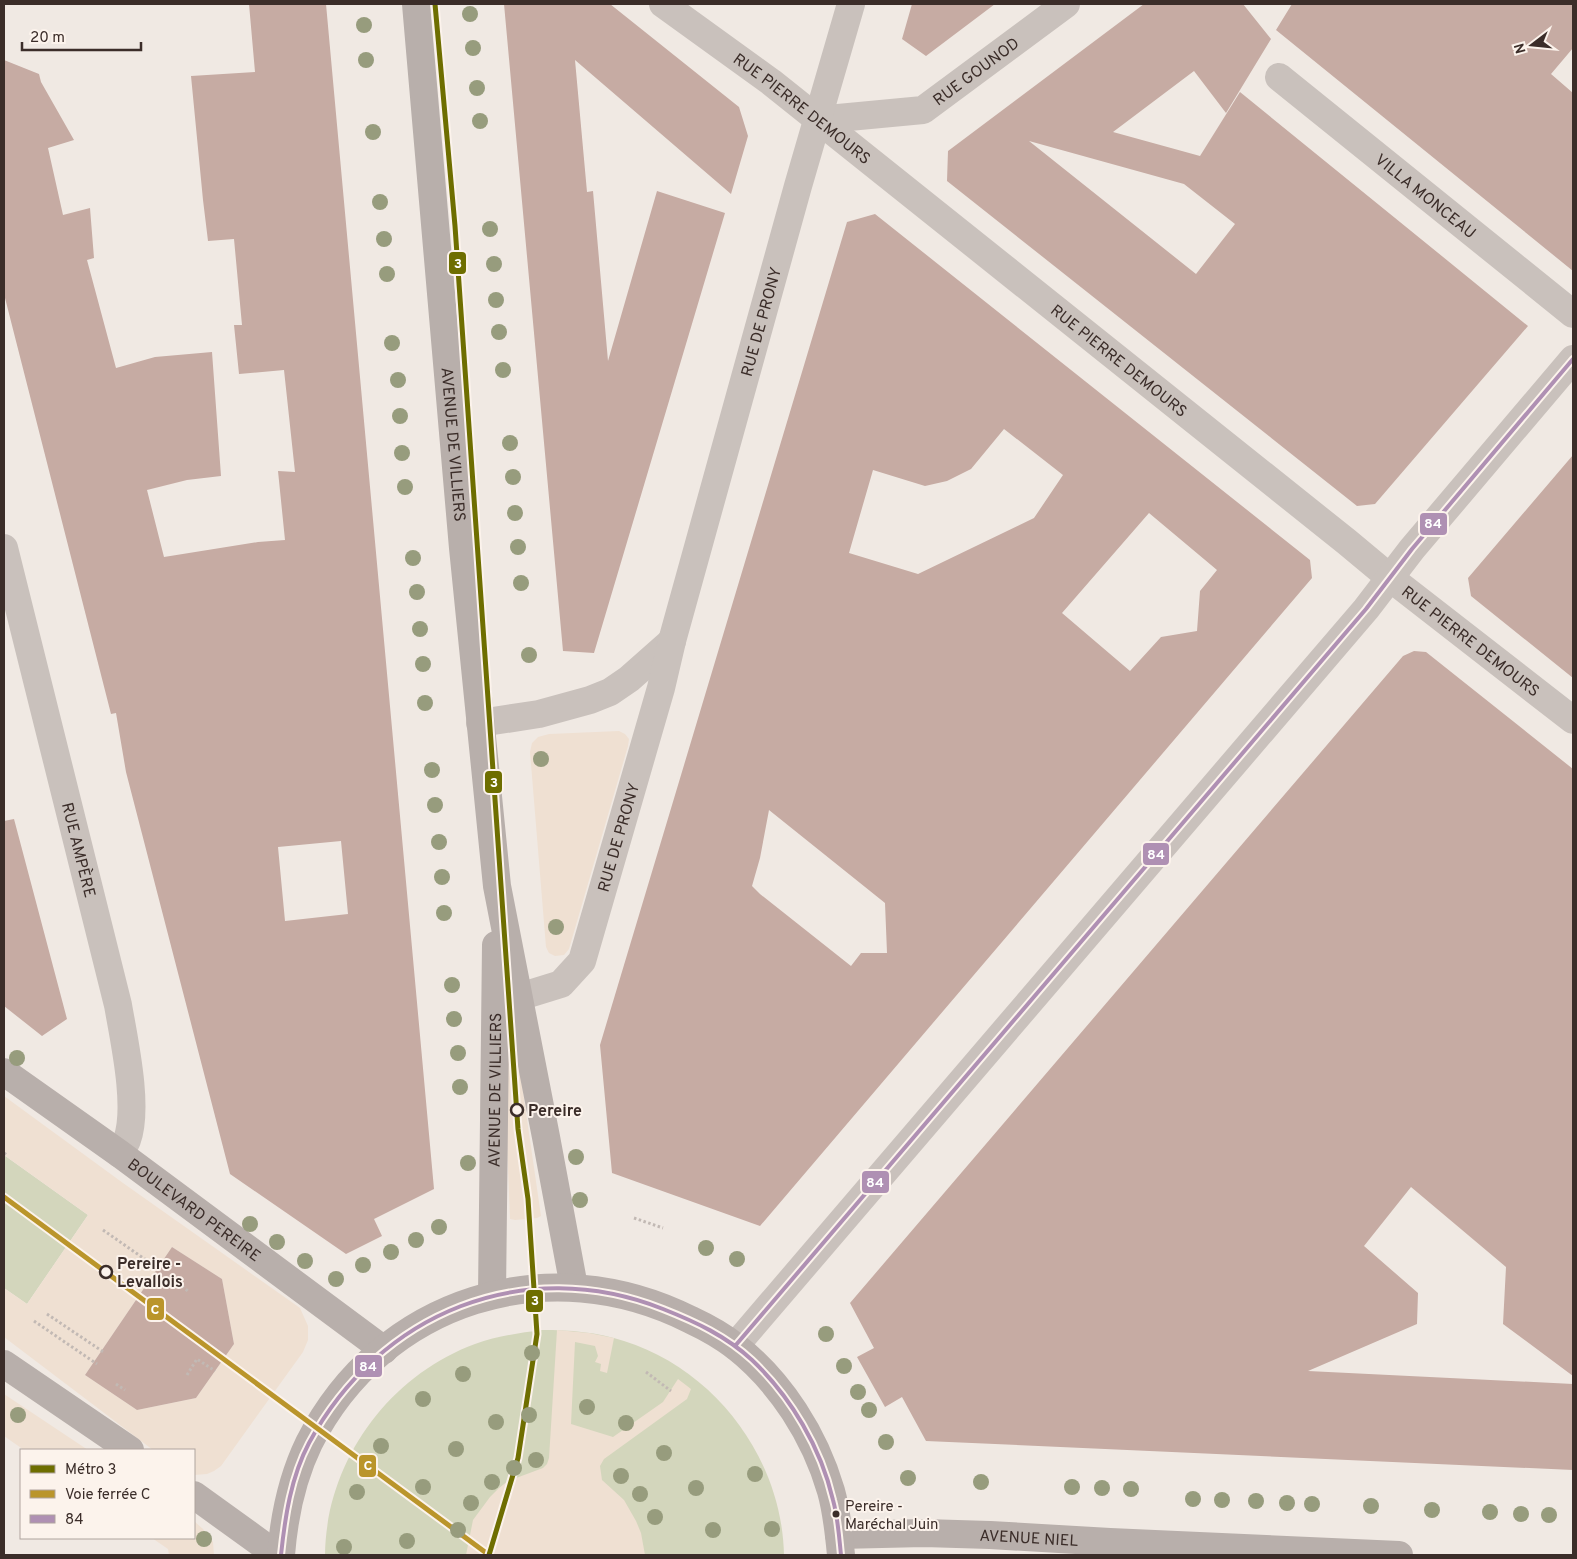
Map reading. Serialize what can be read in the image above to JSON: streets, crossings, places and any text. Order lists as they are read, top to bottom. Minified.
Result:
{"streets":{"main road":["AVENUE DE VILLIERS","BOULEVARD PEREIRE","AVENUE NIEL"],"street":["RUE GOUNOD","RUE PIERRE DEMOURS","VILLA MONCEAU","RUE DE PRONY","RUE AMPÈRE"]},"crossings":[["RUE GOUNOD","RUE PIERRE DEMOURS"],["RUE GOUNOD","RUE DE PRONY"],["RUE PIERRE DEMOURS","RUE DE PRONY"],["RUE DE PRONY","AVENUE DE VILLIERS"],["RUE AMPÈRE","BOULEVARD PEREIRE"]],"places":["Pereire","Pereire - Levallois","Pereire - Maréchal Juin"],"lines":["metro line 3","transit line 84","rail line C"],"legend":["Métro 3","Voie ferrée C","84"],"scale_bar":"20 m","north":"left"}
